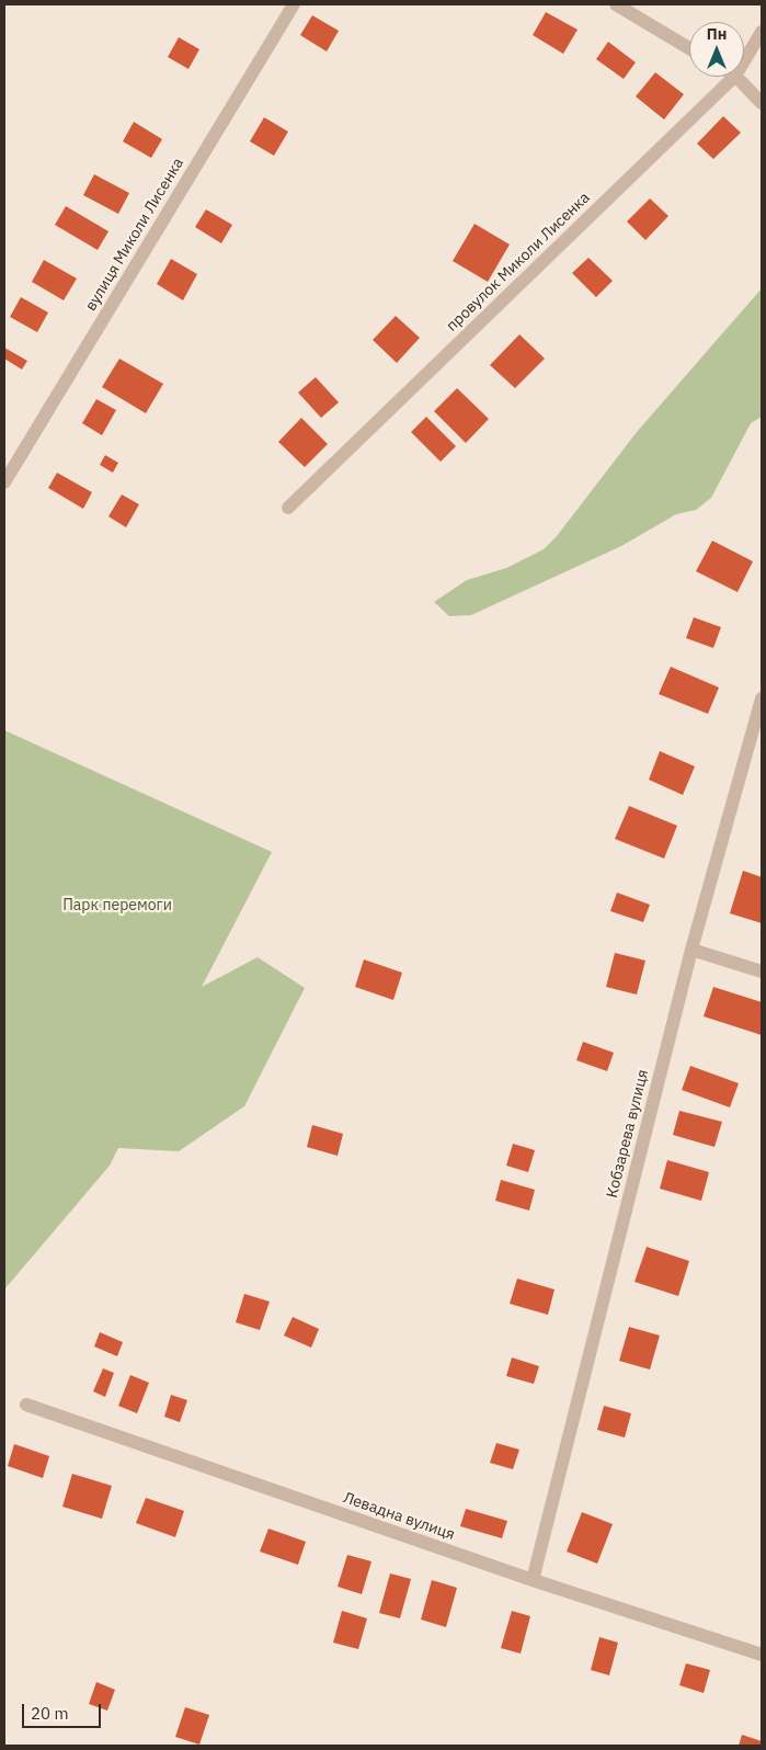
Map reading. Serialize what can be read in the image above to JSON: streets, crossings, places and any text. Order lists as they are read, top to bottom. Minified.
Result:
{"streets":{"street":["вулиця Миколи Лисенка","провулок Миколи Лисенка","Кобзарева вулиця","Левадна вулиця"]},"crossings":[["Кобзарева вулиця","Левадна вулиця"]],"parks":["Парк перемоги"],"scale_bar":"20 m","north":"top"}
